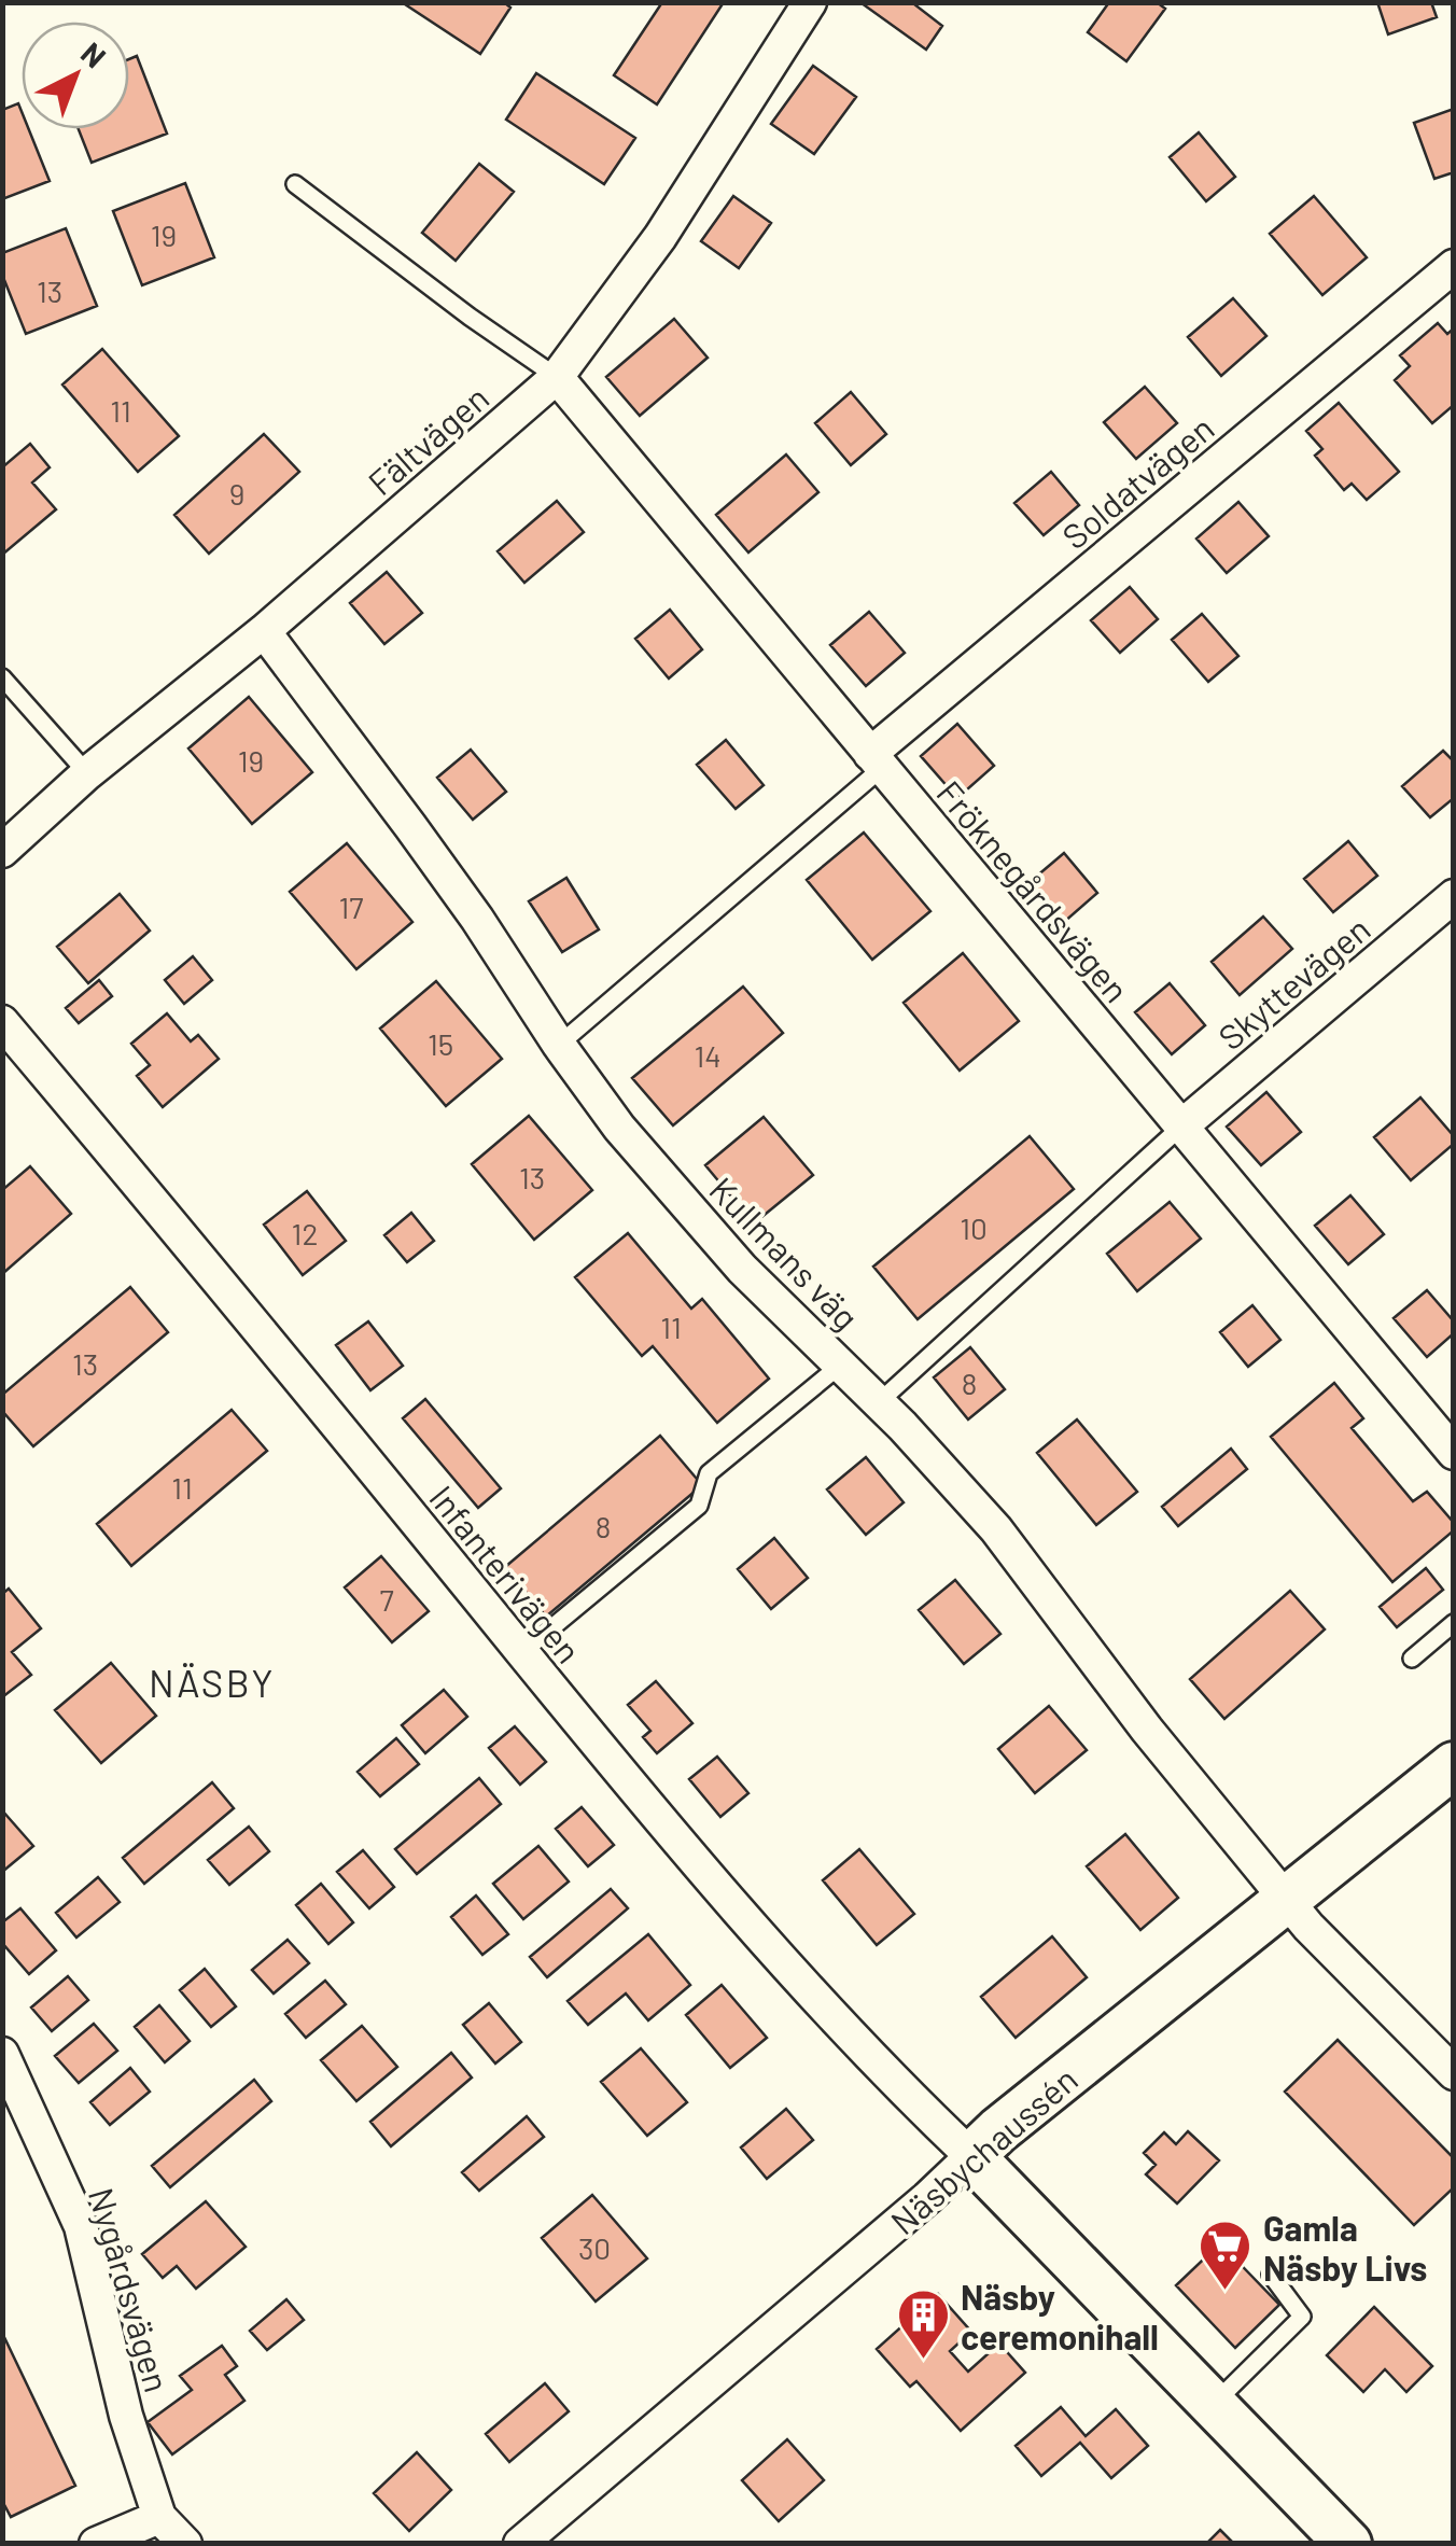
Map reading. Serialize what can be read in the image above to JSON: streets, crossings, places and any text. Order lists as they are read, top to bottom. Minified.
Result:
{"streets":{"street":["Fältvägen","Soldatvägen","Fröknegårdsvägen","Skyttevägen","Kullmans väg","Infanterivägen","Näsbychaussén","Nygårdsvägen"]},"crossings":[["Fältvägen","Fröknegårdsvägen"],["Fältvägen","Kullmans väg"],["Soldatvägen","Fröknegårdsvägen"],["Fröknegårdsvägen","Skyttevägen"],["Kullmans väg","Näsbychaussén"],["Infanterivägen","Näsbychaussén"]],"districts":["NÄSBY"],"places":{"supermarket":["Gamla Näsby Livs"],"building":["Näsby ceremonihall"]},"house_numbers":["19","13","11","9","19","17","15","14","13","10","12","11","13","8","11","8","7","30"],"north":"top right"}
